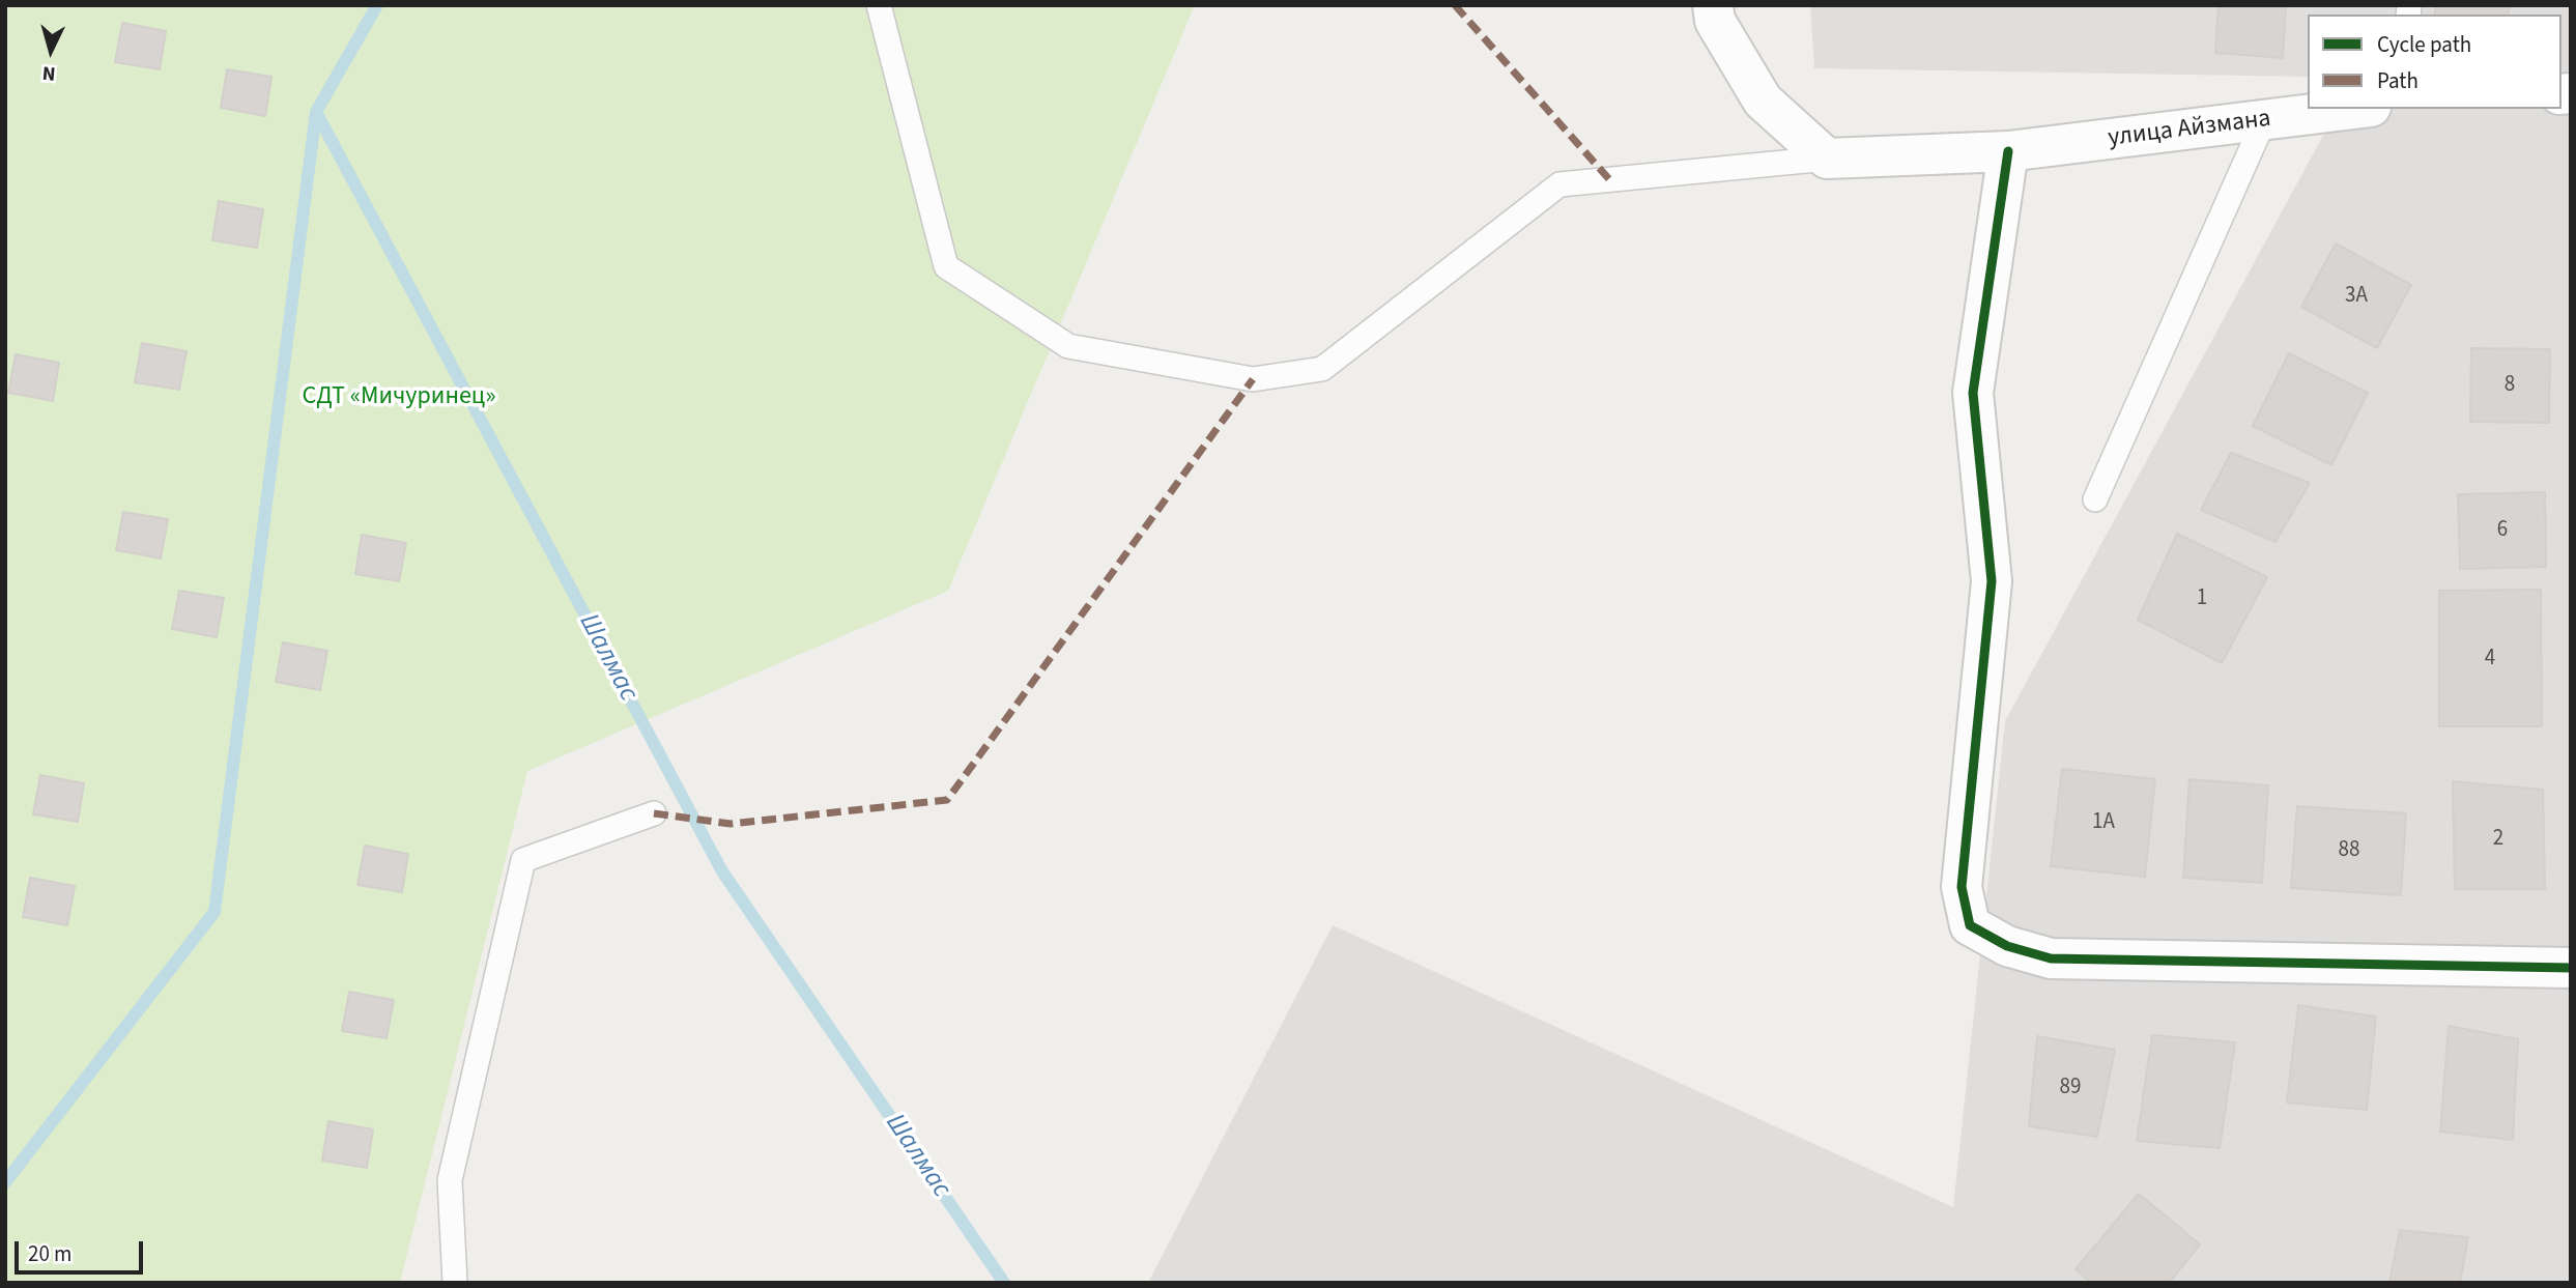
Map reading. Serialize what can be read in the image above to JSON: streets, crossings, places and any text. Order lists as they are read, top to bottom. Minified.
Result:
{"streets":{"street":["улица Айзмана"]},"water":["Шалмас"],"parks":["СДТ «Мичуринец»"],"house_numbers":["3А","8","6","1","4","1А","2","88","89"],"legend":["Cycle path","Path"],"scale_bar":"20 m","north":"bottom"}
